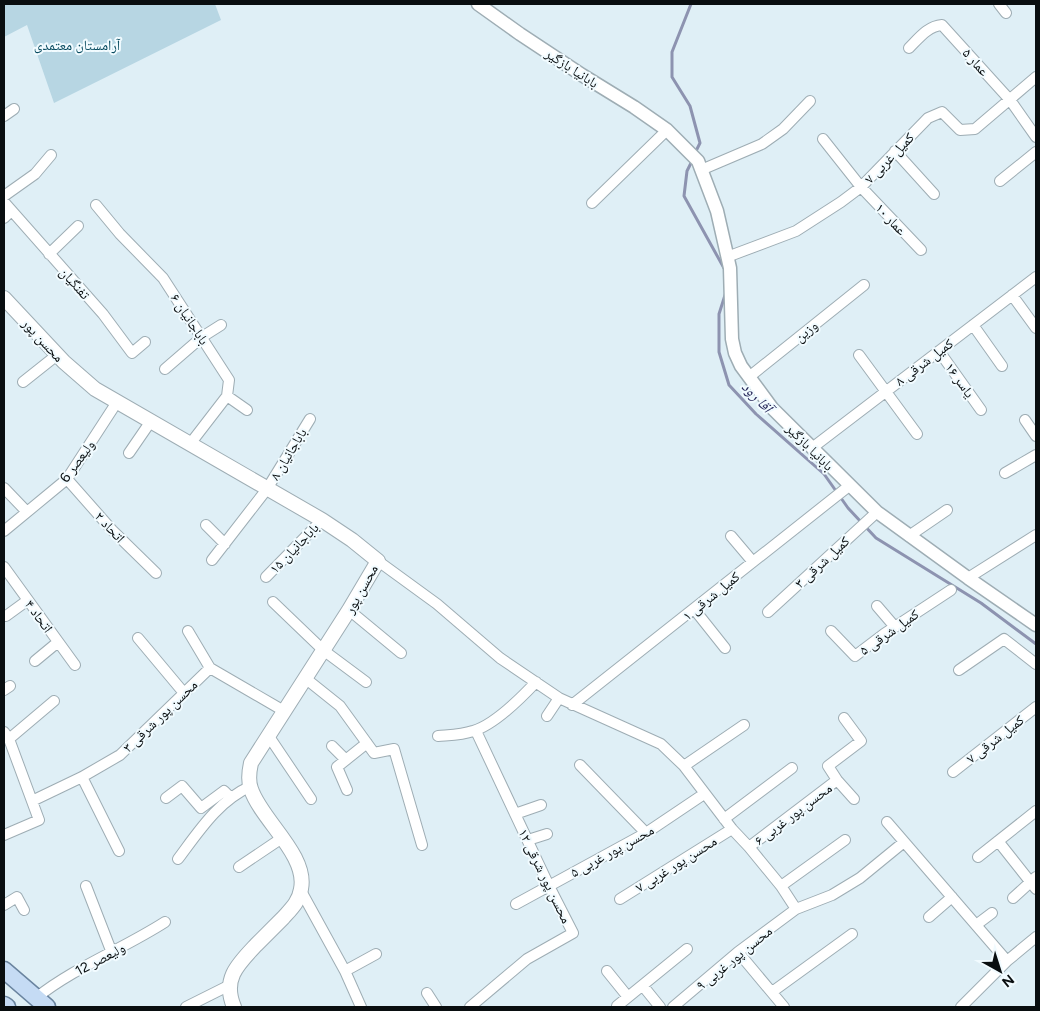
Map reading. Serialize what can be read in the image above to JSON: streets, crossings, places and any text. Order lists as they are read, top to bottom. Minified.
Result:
{"streets":{"main road":["محسن پور"],"street":["عمار ۵","بابانیا بازگیر","کمیل غربی ۷","عمار ۱۰","تفنگیان","باباجانیان ۶","وزین","کمیل شرقی ۸","یاسر ۱۶","باباجانیان ۸","ولیعصر 6","اتحاد ۲","باباجانیان ۱۵","کمیل شرقی ۳","کمیل شرقی ۱","اتحاد ۴","کمیل شرقی ۵","محسن پور شرقی ۳","کمیل شرقی ۷","محسن پور غربی ۶","محسن پور غربی ۵","محسن پور غربی ۷","محسن پور شرقی ۱۲","محسن پور غربی ۹","ولیعصر 12"]},"crossings":[["عمار ۵","کمیل غربی ۷"],["بابانیا بازگیر","کمیل غربی ۷"],["بابانیا بازگیر","وزین"],["بابانیا بازگیر","کمیل شرقی ۸"],["بابانیا بازگیر","کمیل شرقی ۳"],["بابانیا بازگیر","کمیل شرقی ۱"],["کمیل غربی ۷","عمار ۱۰"],["محسن پور","باباجانیان ۸"],["محسن پور","ولیعصر 6"],["محسن پور","باباجانیان ۱۵"],["کمیل شرقی ۸","یاسر ۱۶"],["ولیعصر 6","اتحاد ۲"],["محسن پور غربی ۵","محسن پور شرقی ۱۲"]],"water":["آقا رود"],"parks":["آرامستان معتمدی"],"north":"bottom right"}
